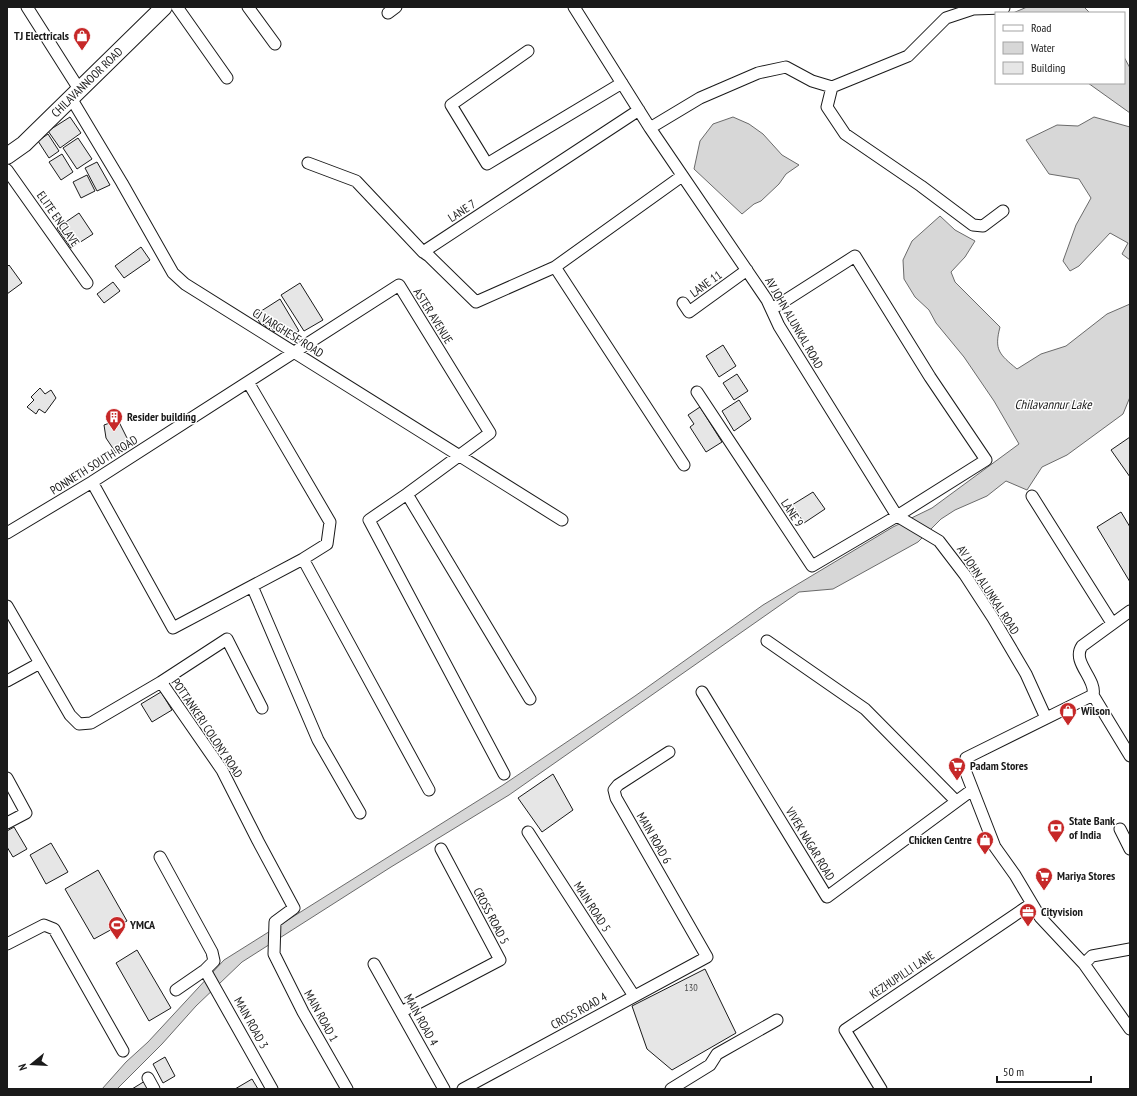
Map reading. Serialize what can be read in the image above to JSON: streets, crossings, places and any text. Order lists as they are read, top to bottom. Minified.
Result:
{"streets":{"street":["CHILAVANNOOR ROAD","LANE 7","ELITE ENCLAVE","LANE 11","ASTER AVENUE","AV JOHN ALUNKAL ROAD","CJ VARGHESE ROAD","PONNETH SOUTH ROAD","LANE 9","POTTANKERI COLONY ROAD","MAIN ROAD 6","VIVEK NAGAR ROAD","MAIN ROAD 5","CROSS ROAD 5","KEZHUPILLI LANE","CROSS ROAD 4","MAIN ROAD 1","MAIN ROAD 4","MAIN ROAD 3"]},"crossings":[["CHILAVANNOOR ROAD","CJ VARGHESE ROAD"],["LANE 7","AV JOHN ALUNKAL ROAD"],["LANE 11","AV JOHN ALUNKAL ROAD"],["ASTER AVENUE","CJ VARGHESE ROAD"],["ASTER AVENUE","PONNETH SOUTH ROAD"],["AV JOHN ALUNKAL ROAD","LANE 9"],["CJ VARGHESE ROAD","PONNETH SOUTH ROAD"],["POTTANKERI COLONY ROAD","MAIN ROAD 1"],["MAIN ROAD 6","CROSS ROAD 4"],["MAIN ROAD 5","CROSS ROAD 4"],["CROSS ROAD 5","MAIN ROAD 4"]],"water":["Chilavannur Lake"],"places":{"shop":["TJ Electricals","Wilson","Chicken Centre"],"building":["Resider building"],"supermarket":["Padam Stores","Mariya Stores"],"bank":["State Bank of India"],"office":["Cityvision"],"sports":["YMCA"]},"house_numbers":["130"],"legend":["Road","Water","Building"],"scale_bar":"50 m","north":"left"}
